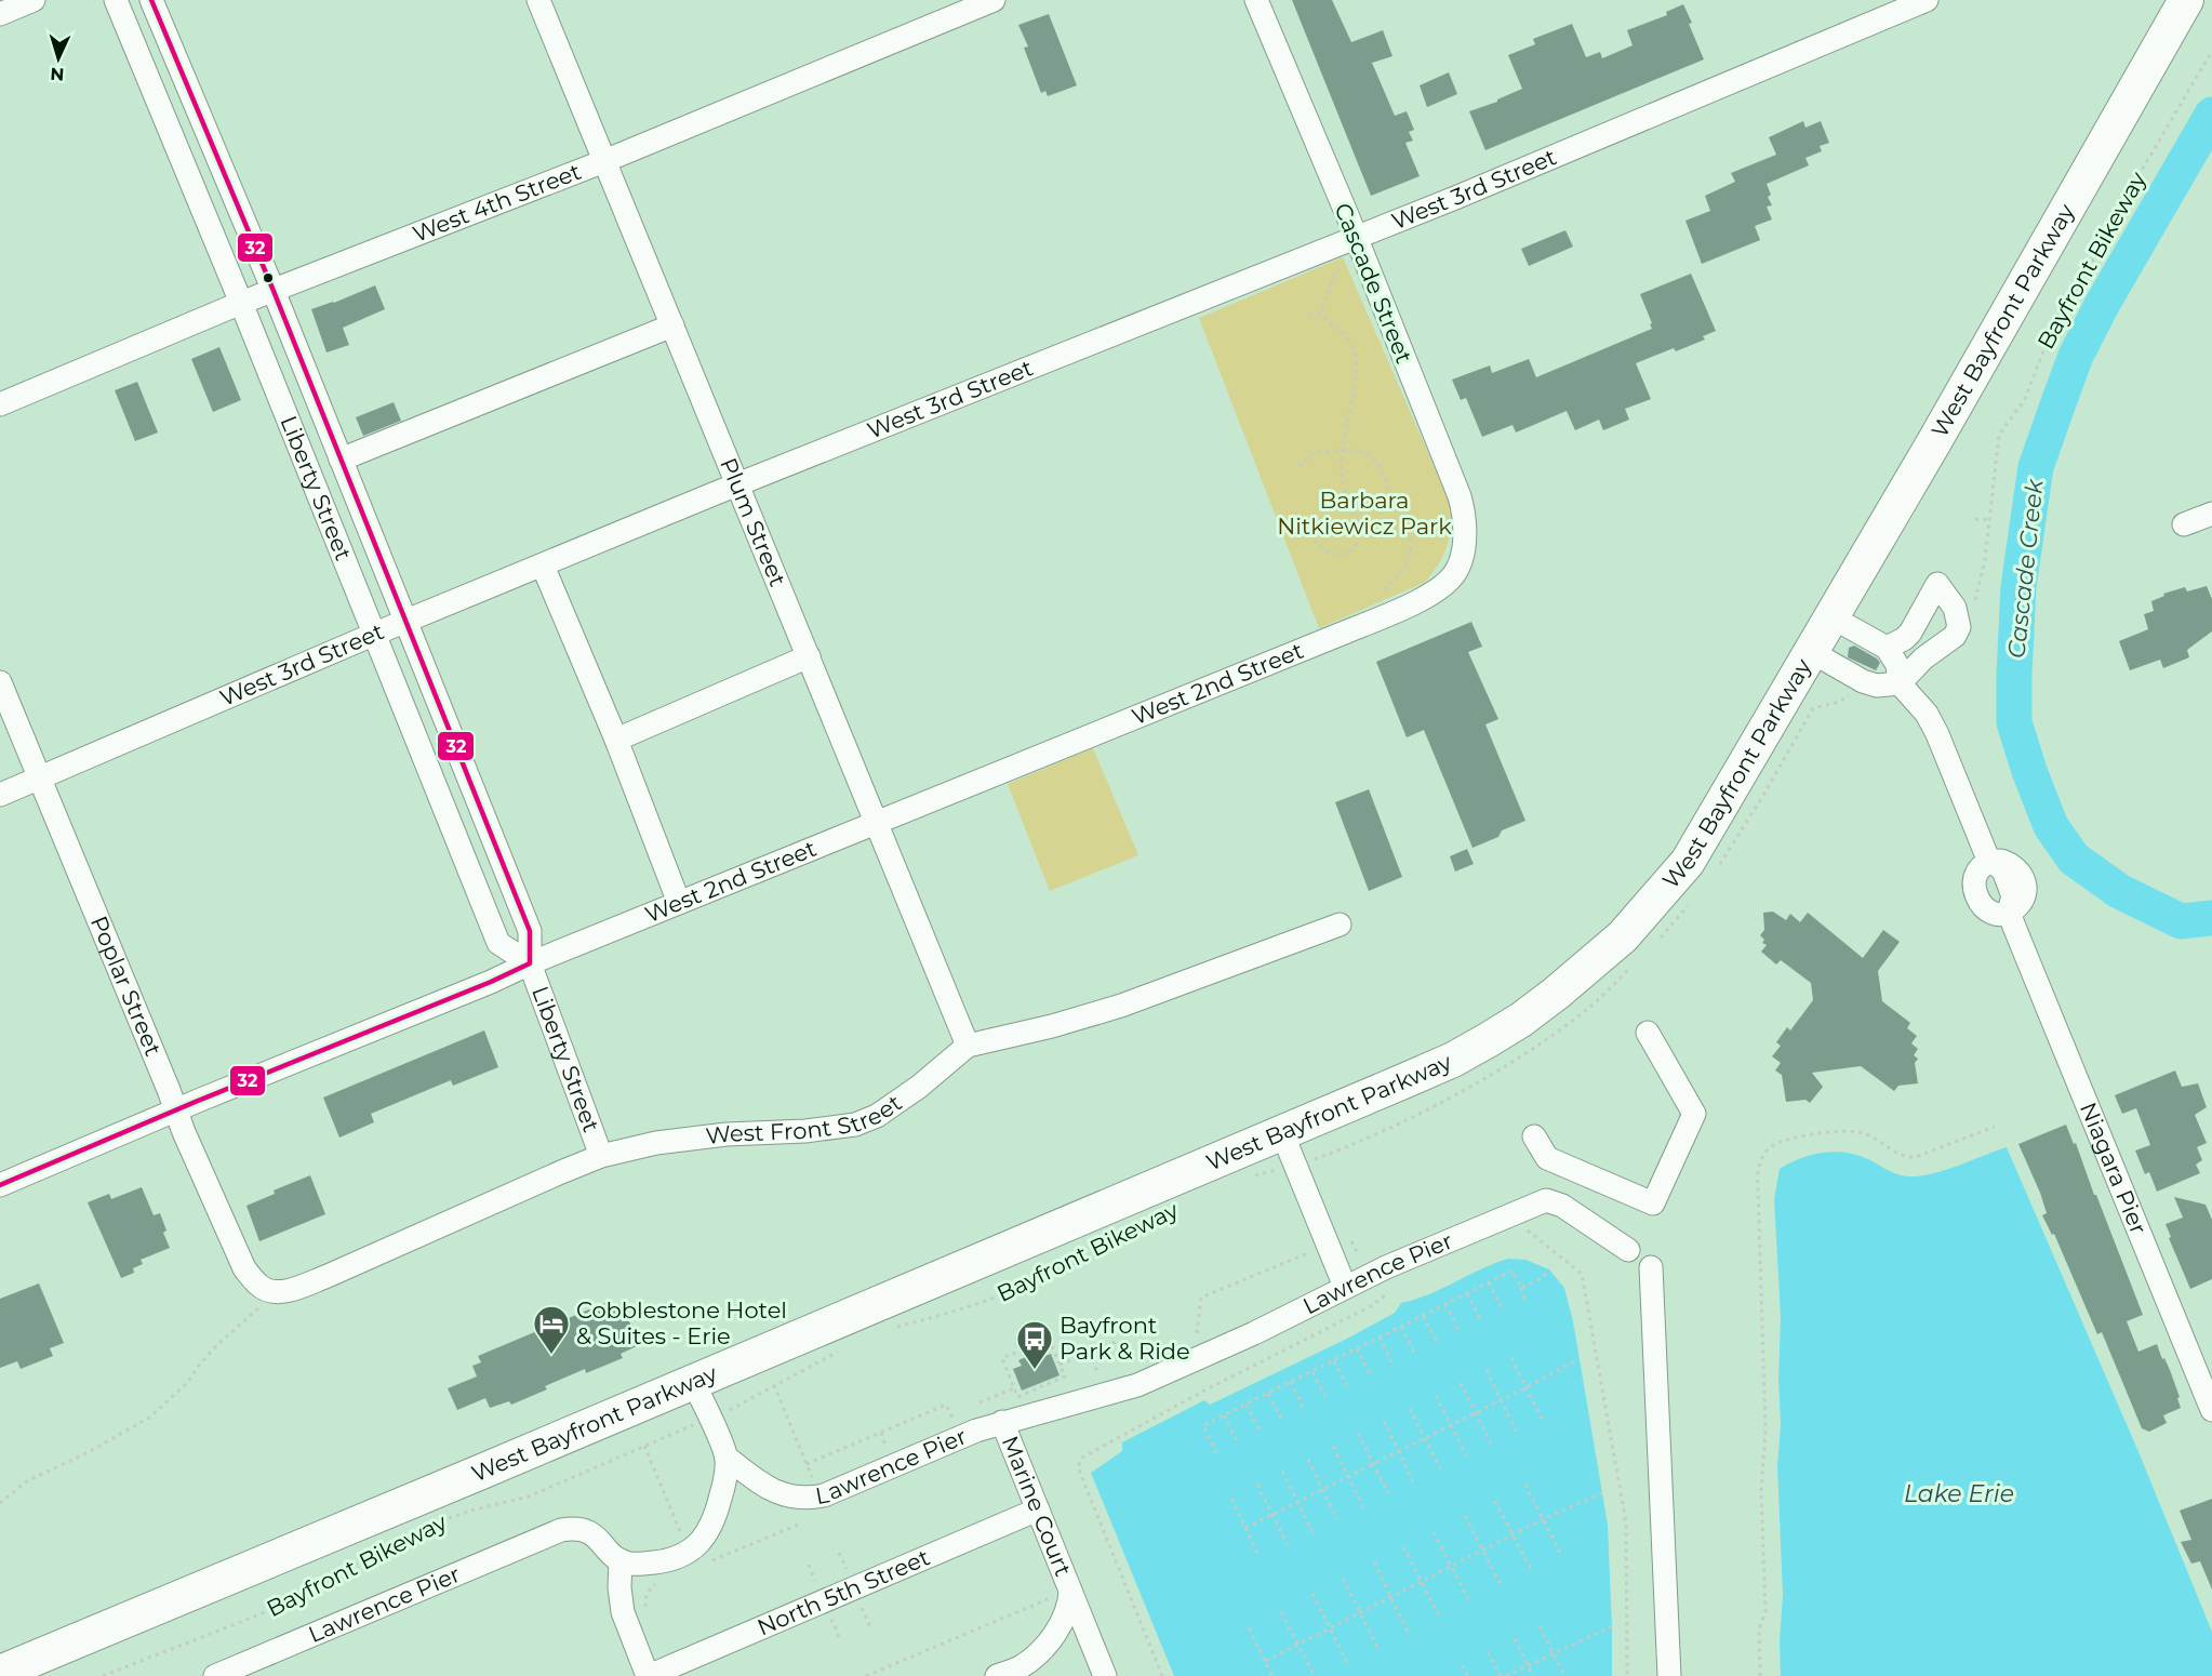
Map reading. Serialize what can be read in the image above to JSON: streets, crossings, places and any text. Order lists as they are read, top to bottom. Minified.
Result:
{"streets":{"highway":["West Bayfront Parkway"],"street":["West 3rd Street","West 4th Street","Cascade Street","Liberty Street","Plum Street","West 2nd Street","Poplar Street","West Front Street","Niagara Pier","Lawrence Pier","Marine Court","North 5th Street"],"path":["Bayfront Bikeway"]},"crossings":[["West 3rd Street","Cascade Street"],["West 3rd Street","Liberty Street"],["West 3rd Street","Plum Street"],["West 3rd Street","Poplar Street"],["West 4th Street","Liberty Street"],["West 4th Street","Plum Street"],["Cascade Street","West 2nd Street"],["Liberty Street","West 2nd Street"],["Liberty Street","West Front Street"],["Plum Street","West 2nd Street"],["Plum Street","West Front Street"],["West 2nd Street","Poplar Street"],["Poplar Street","West Front Street"],["Lawrence Pier","Marine Court"],["Marine Court","North 5th Street"]],"water":["Cascade Creek","Lake Erie"],"parks":["Barbara Nitkiewicz Park"],"places":{"hotel":["Cobblestone Hotel & Suites - Erie"],"bus stop":["Bayfront Park & Ride"]},"lines":["transit line 32"],"north":"bottom"}
